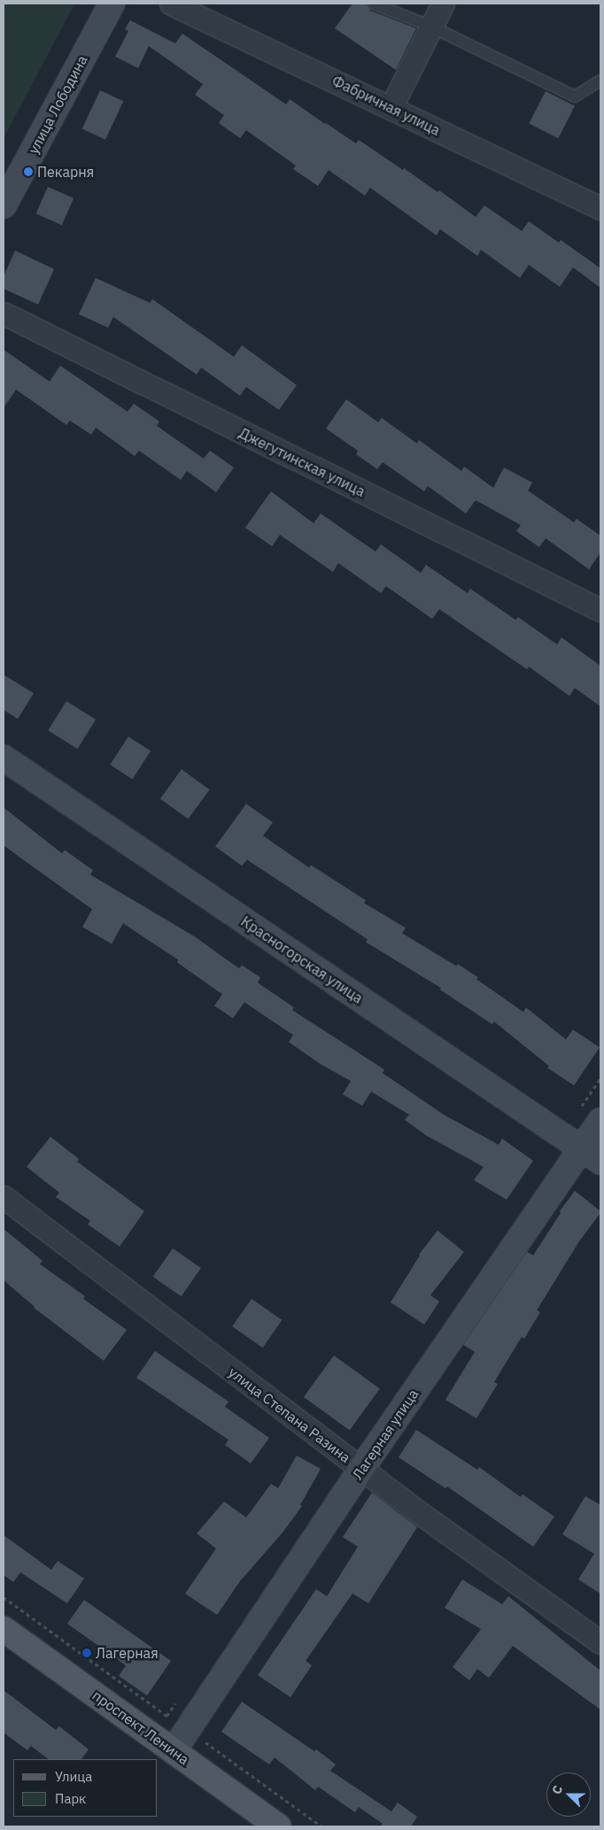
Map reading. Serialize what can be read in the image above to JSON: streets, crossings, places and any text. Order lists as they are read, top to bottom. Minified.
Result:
{"streets":{"main road":["проспект Ленина"],"street":["улица Лободина","Фабричная улица","Джегутинская улица","Красногорская улица","улица Степана Разина","Лагерная улица"]},"crossings":[["Красногорская улица","Лагерная улица"],["улица Степана Разина","Лагерная улица"],["Лагерная улица","проспект Ленина"]],"places":["Пекарня","Лагерная"],"legend":["Улица","Парк"],"north":"left"}
